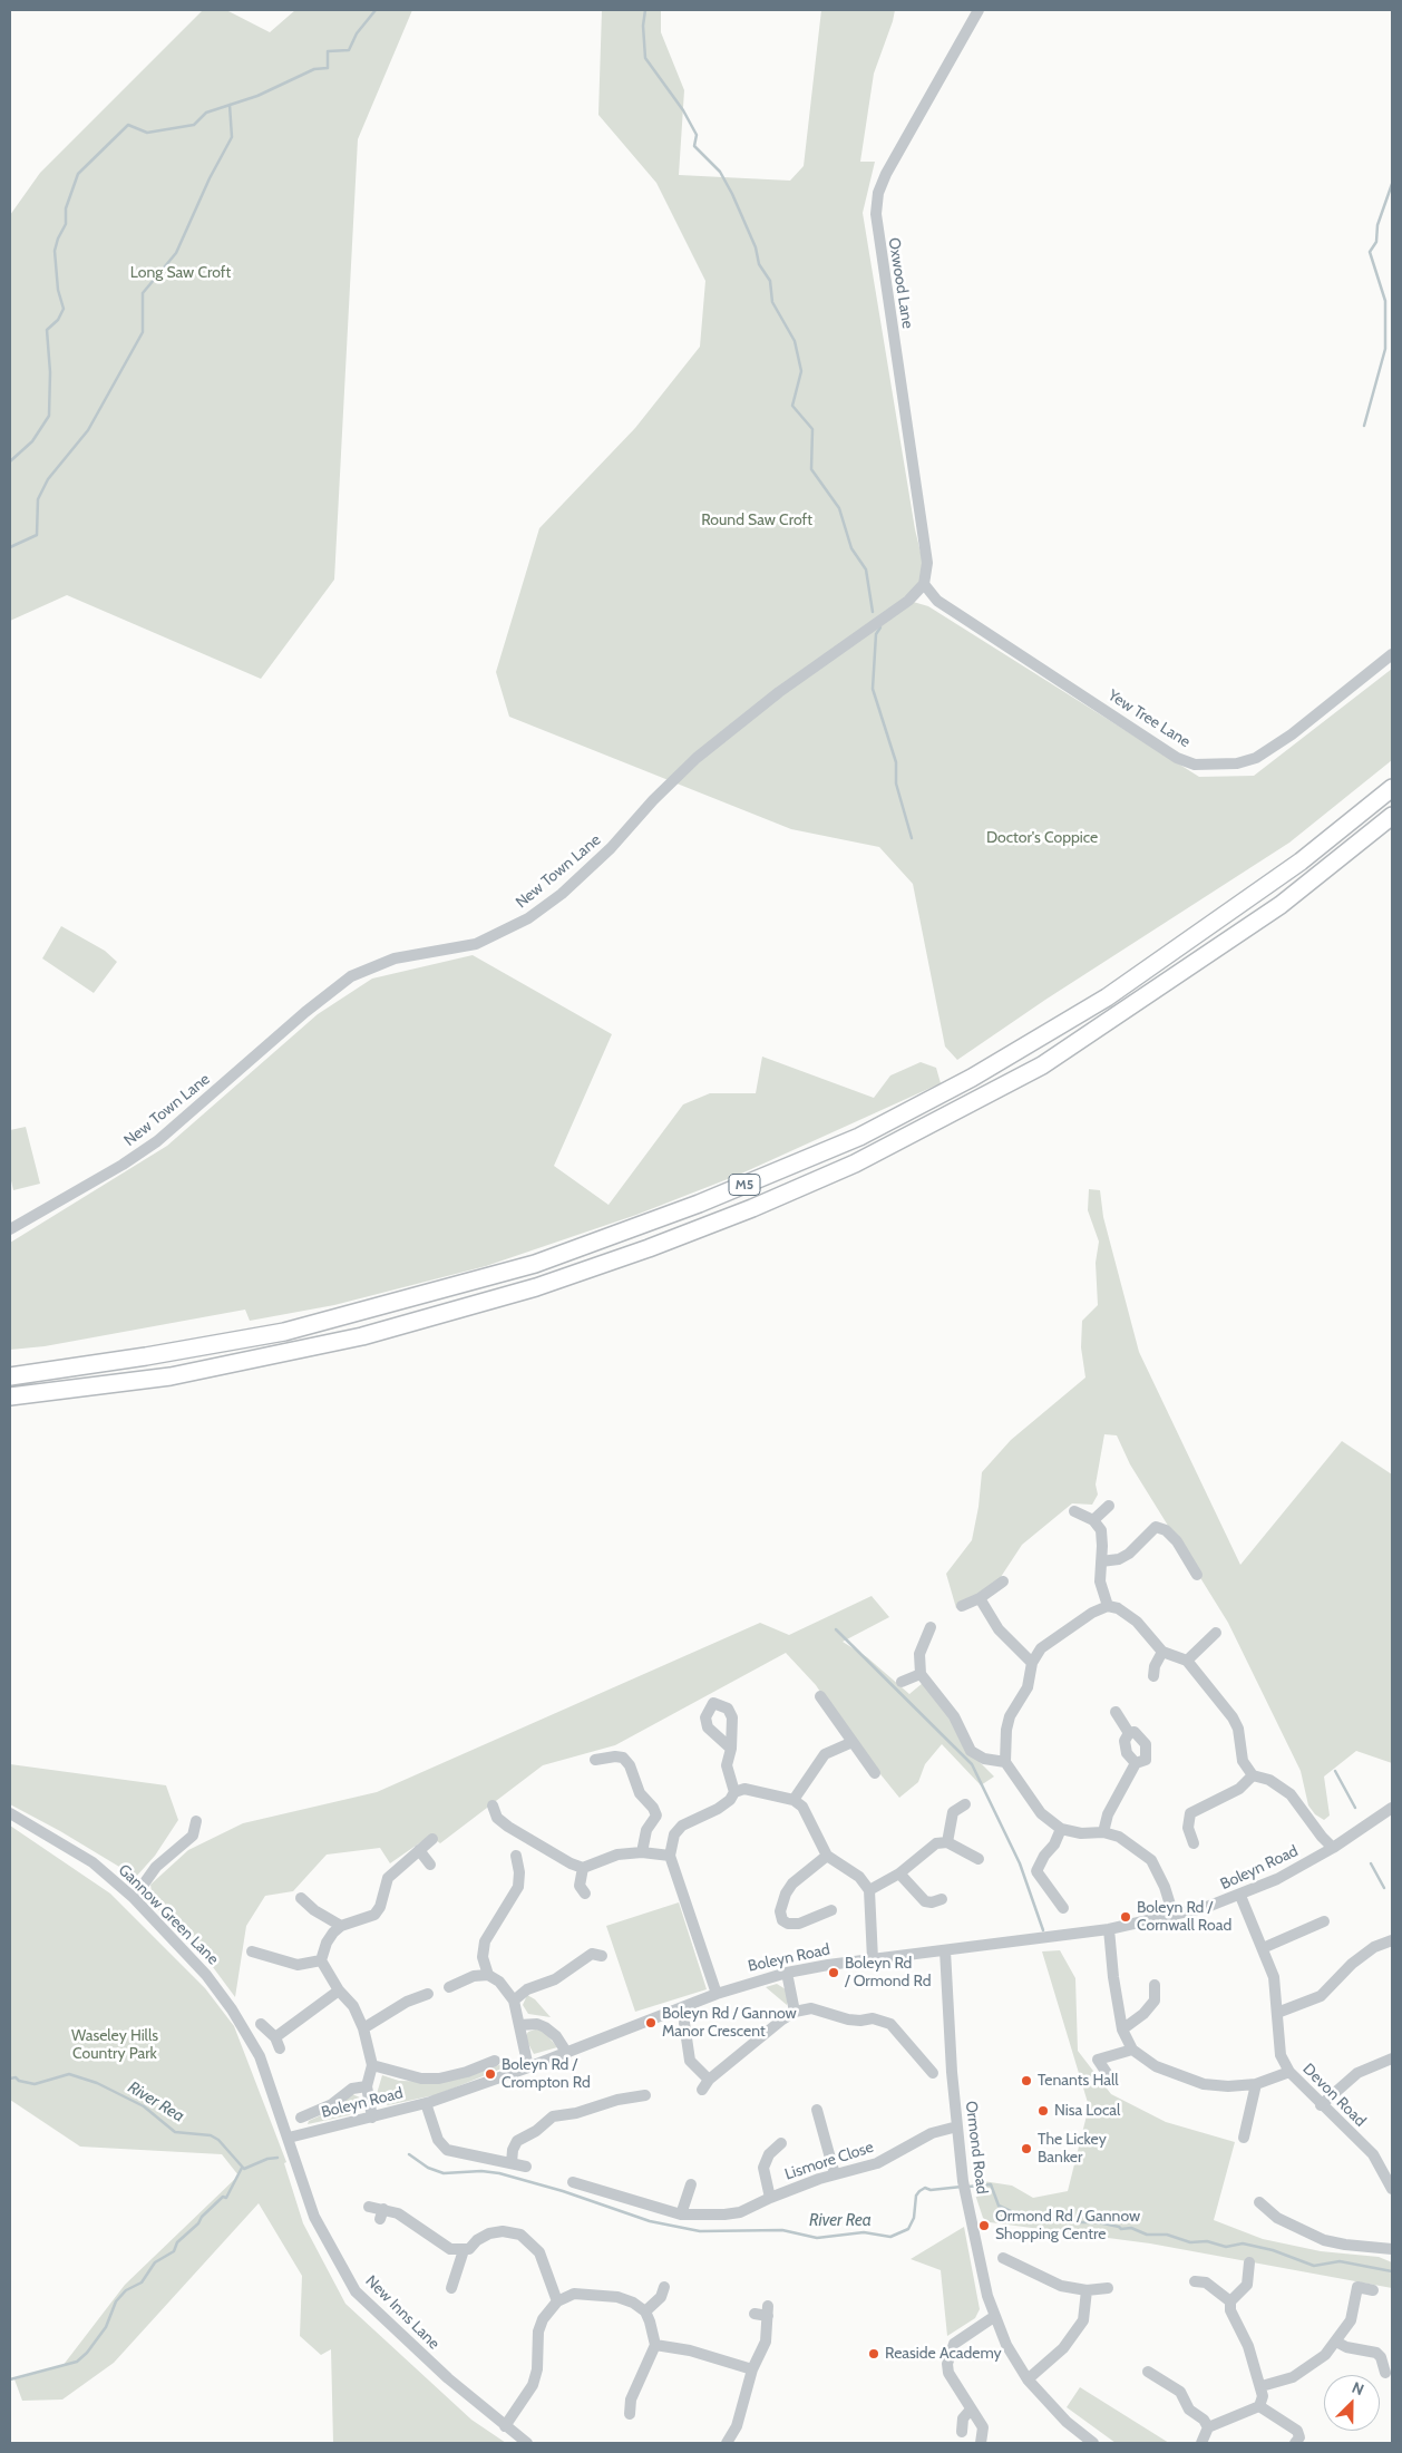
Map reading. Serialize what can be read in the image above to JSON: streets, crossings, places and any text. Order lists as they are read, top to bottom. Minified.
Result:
{"streets":{"highway":["M5"],"street":["Oxwood Lane","Yew Tree Lane","New Town Lane","Boleyn Road","Gannow Green Lane","Devon Road","Ormond Road","Lismore Close","New Inns Lane"]},"crossings":[["Oxwood Lane","Yew Tree Lane"],["Oxwood Lane","New Town Lane"],["Yew Tree Lane","New Town Lane"],["Boleyn Road","Gannow Green Lane"],["Boleyn Road","Devon Road"],["Boleyn Road","Ormond Road"],["Boleyn Road","New Inns Lane"],["Gannow Green Lane","New Inns Lane"],["Ormond Road","Lismore Close"]],"water":["River Rea"],"parks":["Long Saw Croft","Round Saw Croft","Doctor's Coppice","Waseley Hills Country Park"],"places":["Boleyn Rd / Cornwall Road","Boleyn Rd / Ormond Rd","Boleyn Rd / Gannow Manor Crescent","Boleyn Rd / Crompton Rd","Tenants Hall","Nisa Local","The Lickey Banker","Ormond Rd / Gannow Shopping Centre","Reaside Academy"],"north":"top right"}
